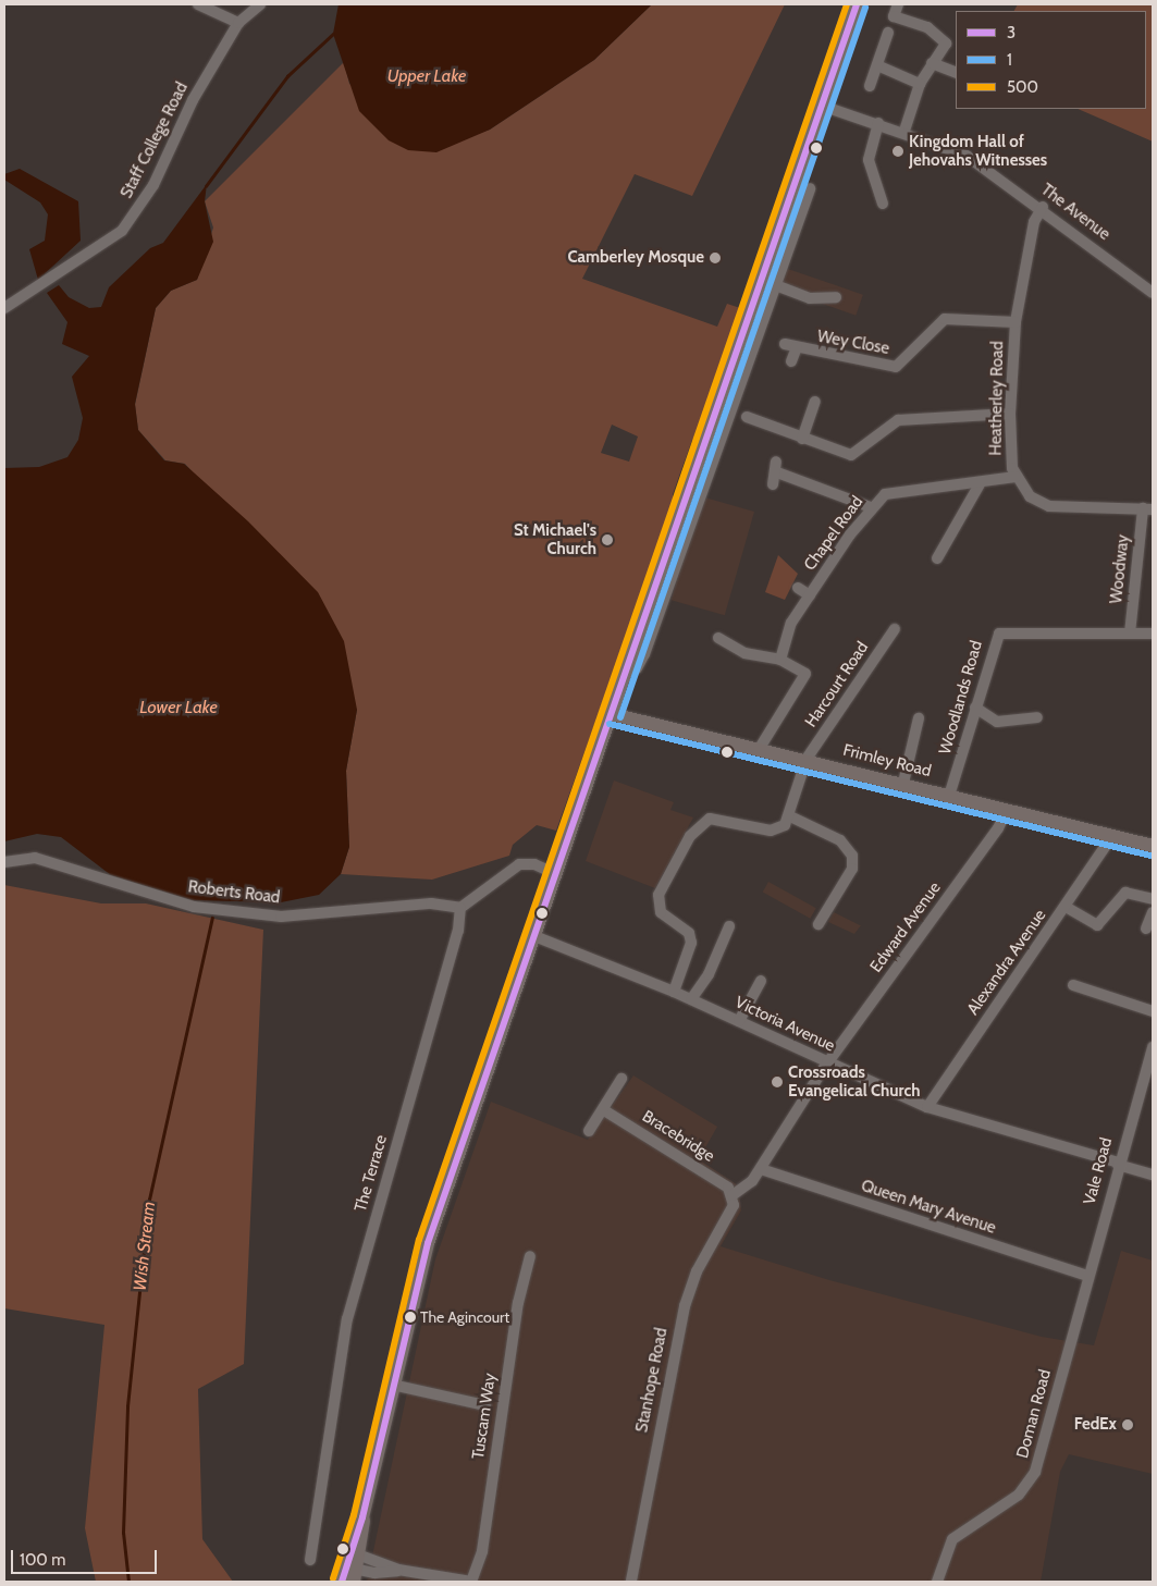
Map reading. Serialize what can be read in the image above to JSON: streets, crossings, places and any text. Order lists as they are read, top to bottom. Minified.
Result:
{"streets":{"main road":["Frimley Road"],"street":["Staff College Road","The Avenue","Wey Close","Heatherley Road","Chapel Road","Woodway","Harcourt Road","Woodlands Road","Roberts Road","Edward Avenue","Alexandra Avenue","Victoria Avenue","Bracebridge","Vale Road","The Terrace","Queen Mary Avenue","Stanhope Road","Doman Road","Tuscam Way"]},"crossings":[["The Avenue","Heatherley Road"],["Wey Close","Heatherley Road"],["Heatherley Road","Chapel Road"],["Heatherley Road","Woodway"],["Woodway","Woodlands Road"],["Harcourt Road","Frimley Road"],["Woodlands Road","Frimley Road"],["Frimley Road","Edward Avenue"],["Frimley Road","Alexandra Avenue"],["Roberts Road","The Terrace"],["Edward Avenue","Victoria Avenue"],["Alexandra Avenue","Victoria Avenue"],["Victoria Avenue","Vale Road"],["Bracebridge","Stanhope Road"],["Vale Road","Queen Mary Avenue"],["Vale Road","Doman Road"]],"water":["Upper Lake","Lower Lake","Wish Stream"],"places":["Kingdom Hall of Jehovahs Witnesses","Camberley Mosque","St Michael's Church","Crossroads Evangelical Church","The Agincourt","FedEx"],"lines":["transit line 3","transit line 500","transit line 1"],"legend":["3","1","500"],"scale_bar":"100 m"}
